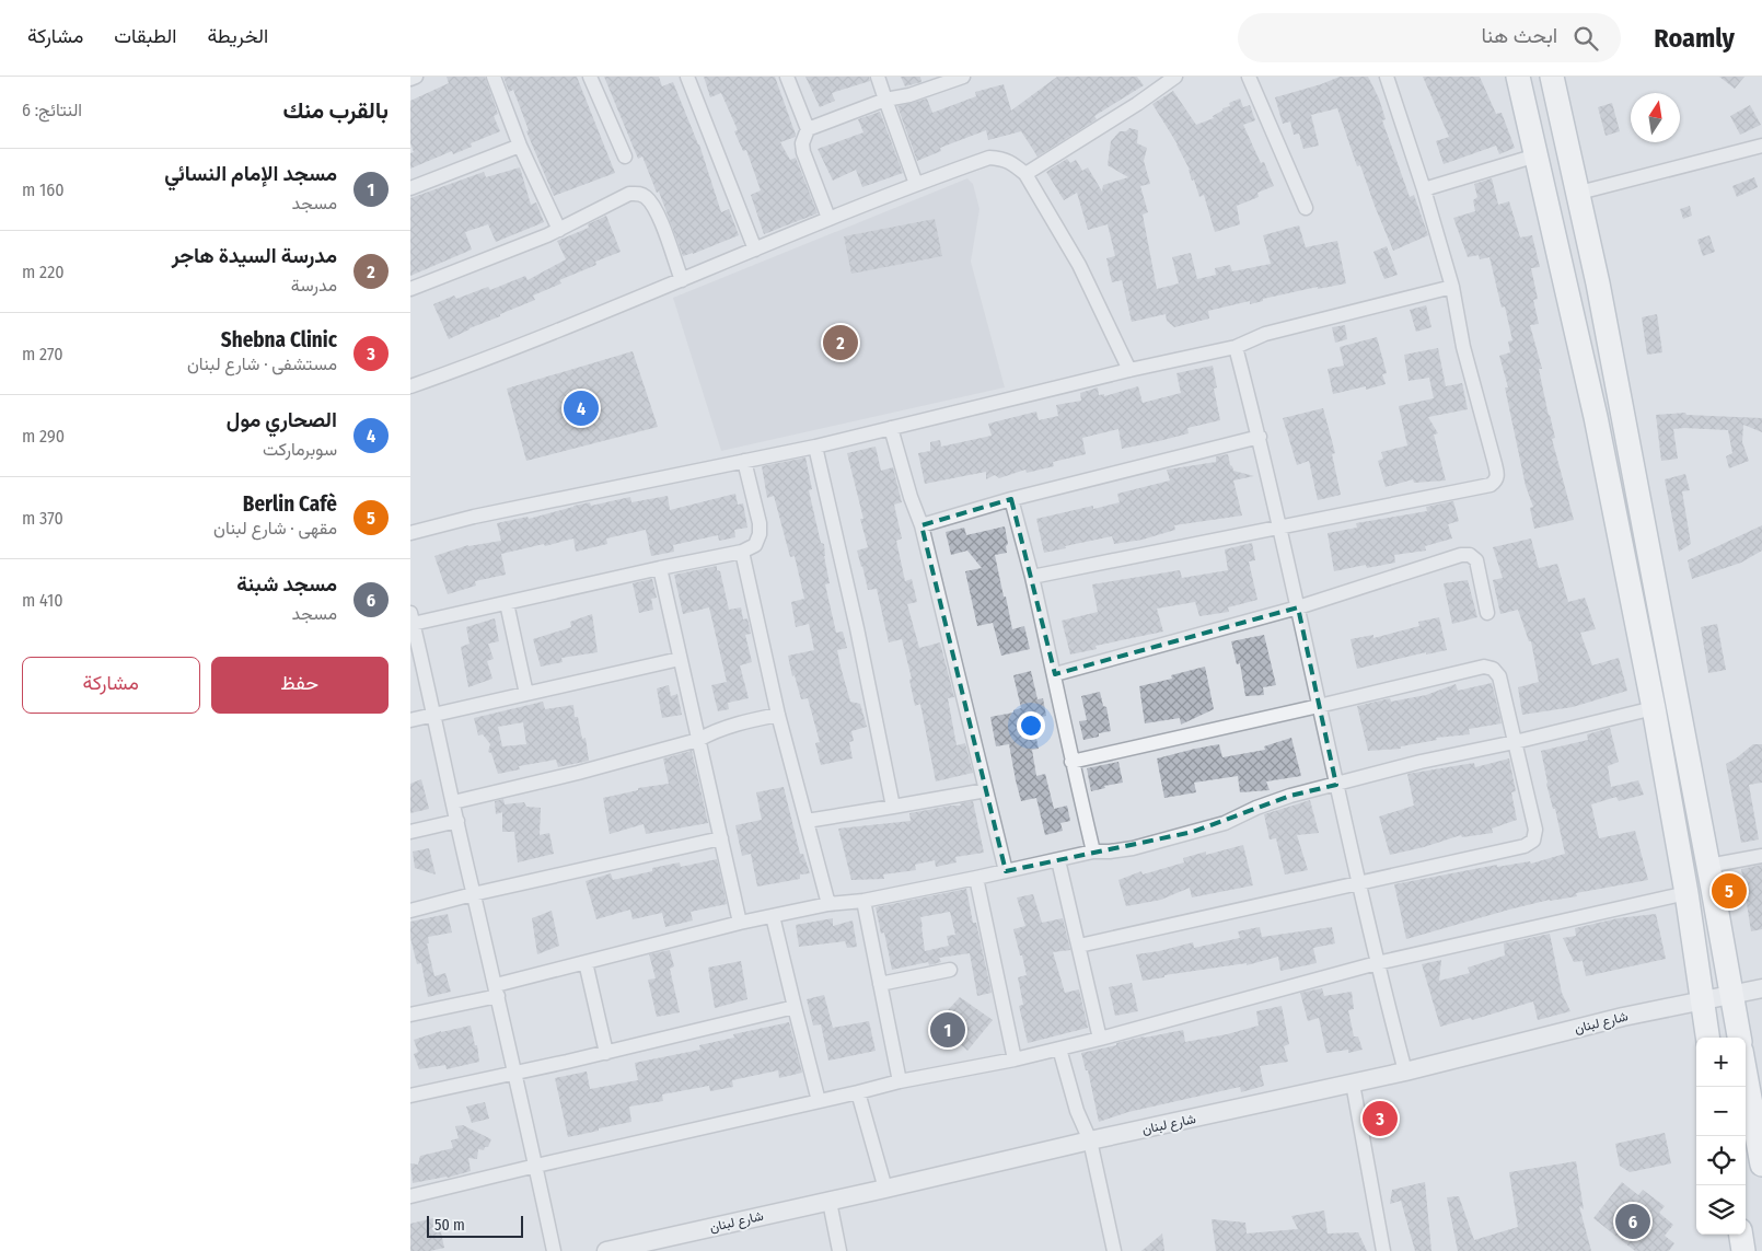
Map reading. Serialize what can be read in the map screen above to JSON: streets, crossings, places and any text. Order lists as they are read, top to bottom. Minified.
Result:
{"streets":{"street":["شارع لبنان"]},"scale_bar":"50 m","north":"top","page":{"header":"Roamly","search":"ابحث هنا","nav":["الخريطة","الطبقات","مشاركة"],"heading":["بالقرب منك","النتائج: 6"],"list":[{"mark":"1","name":"مسجد الإمام النسائي","note":"مسجد","value":"160 m"},{"mark":"2","name":"مدرسة السيدة هاجر","note":"مدرسة","value":"220 m"},{"mark":"3","name":"Shebna Clinic","note":"مستشفى · شارع لبنان","value":"270 m"},{"mark":"4","name":"الصحاري مول","note":"سوبرماركت","value":"290 m"},{"mark":"5","name":"Berlin Cafè","note":"مقهى · شارع لبنان","value":"370 m"},{"mark":"6","name":"مسجد شبنة","note":"مسجد","value":"410 m"}],"pins":["2","4","5","1","3","6"],"buttons":["حفظ","مشاركة"],"map_buttons":["+","−"],"scale":"50 m"}}
